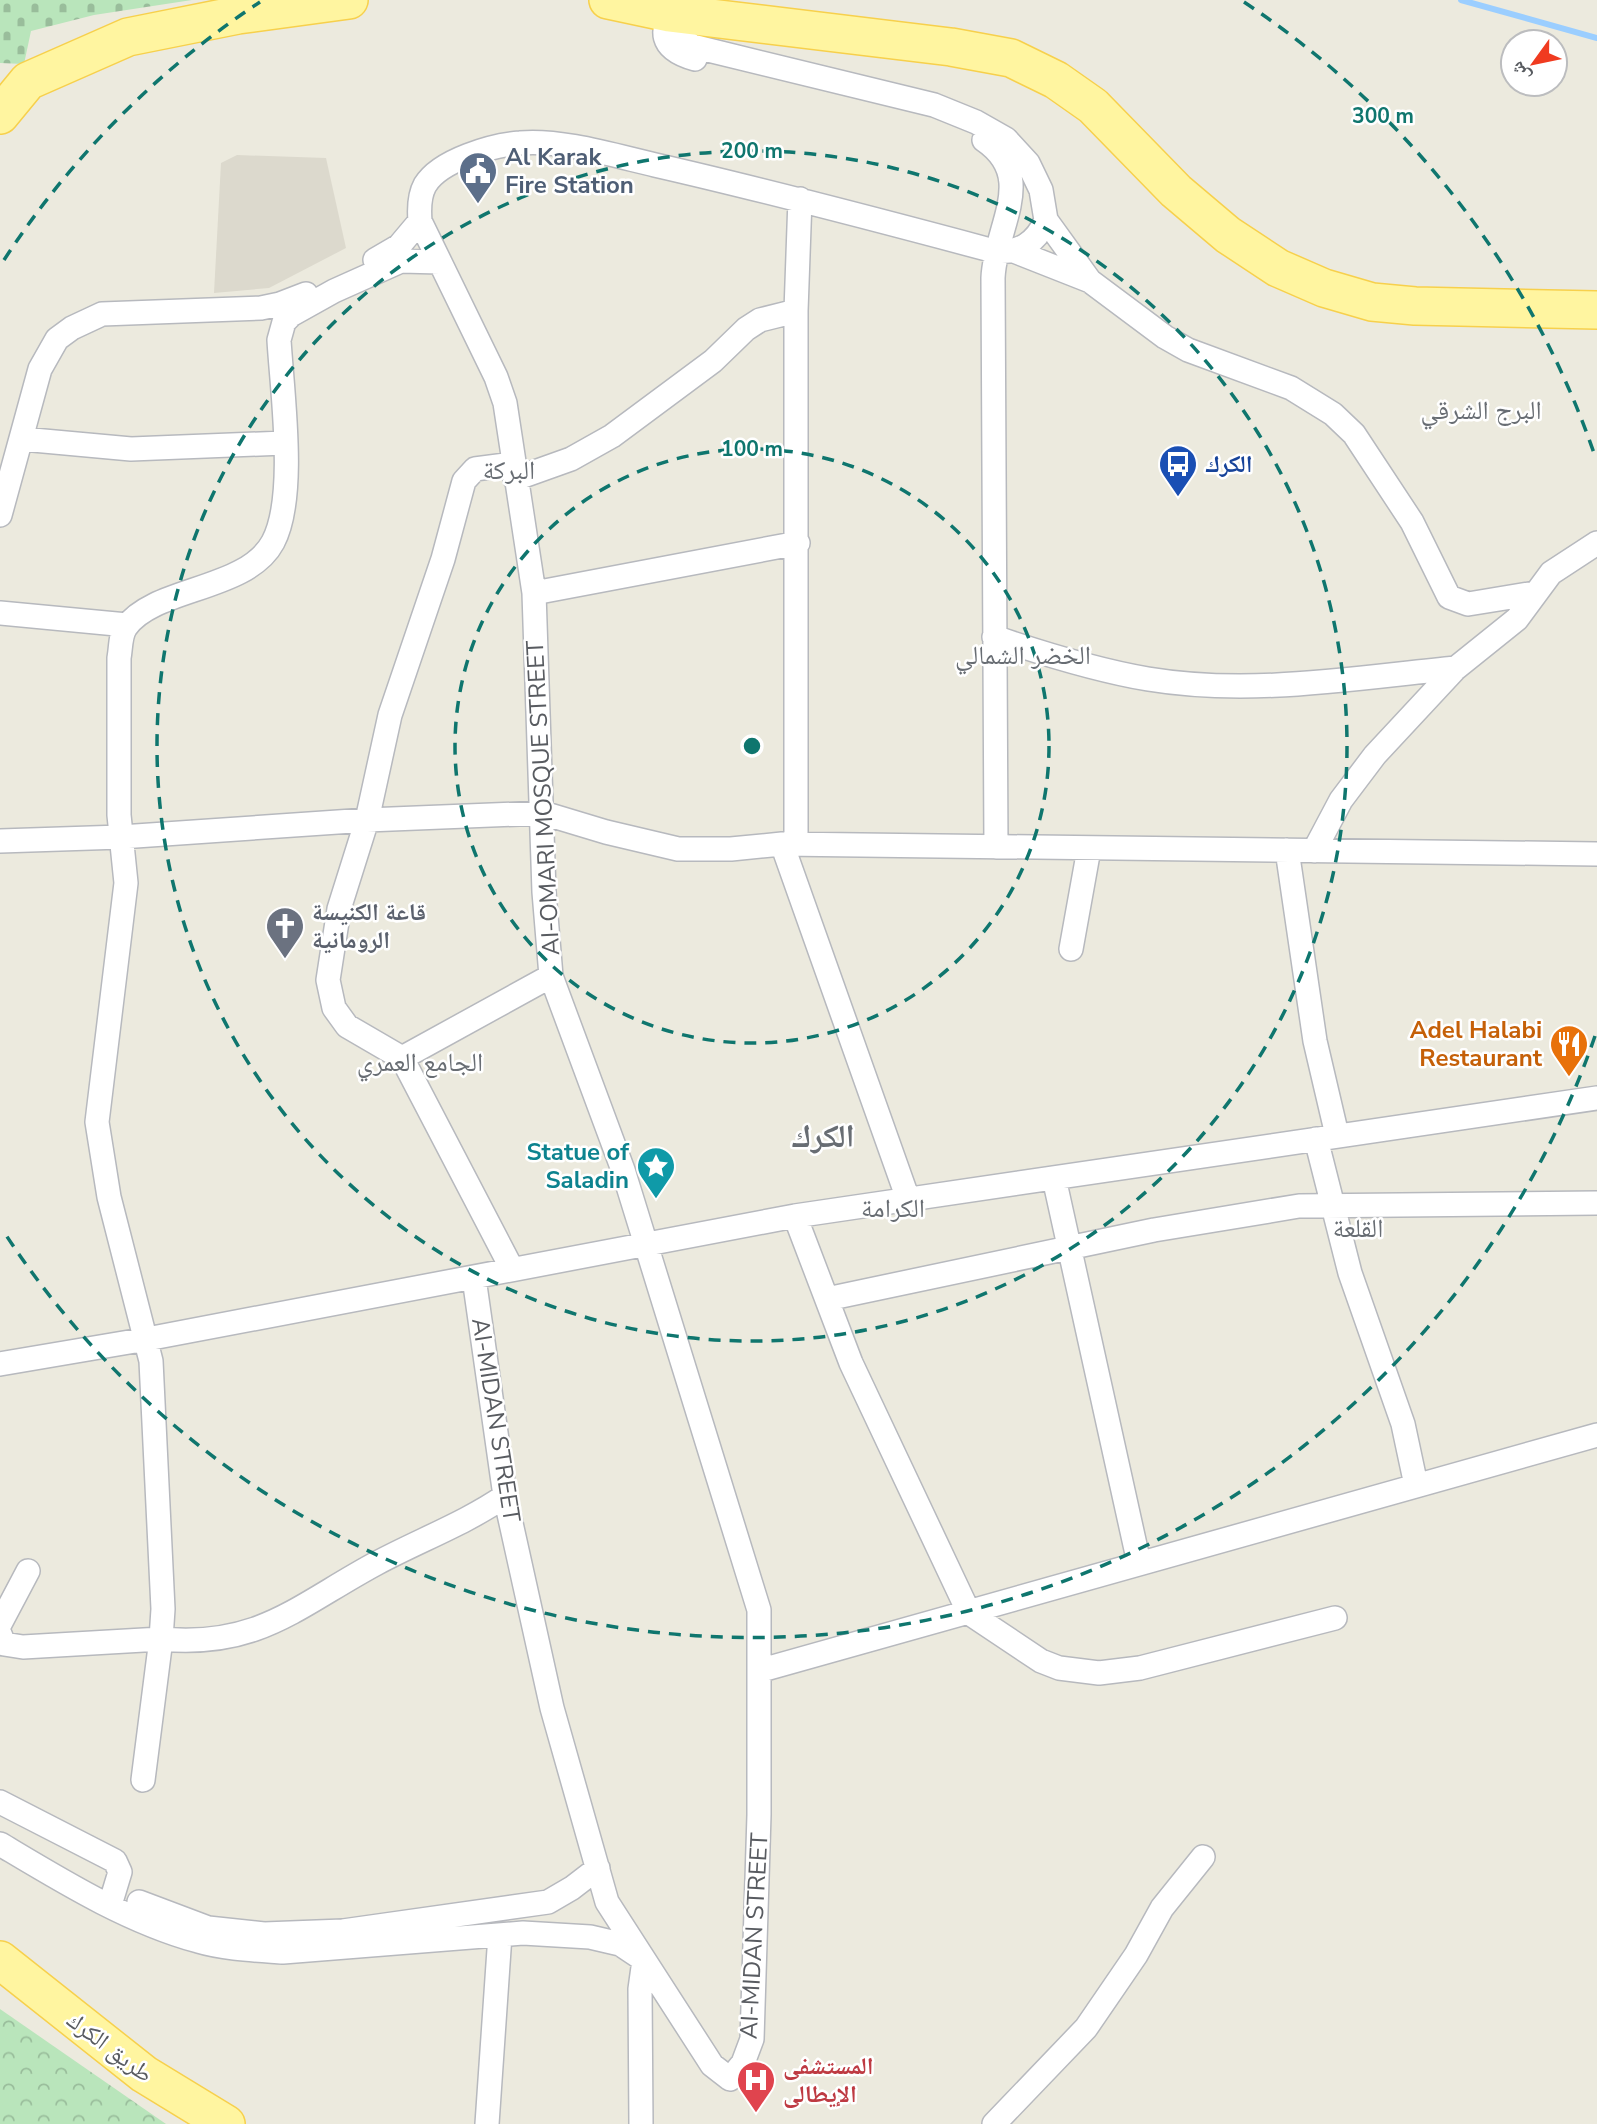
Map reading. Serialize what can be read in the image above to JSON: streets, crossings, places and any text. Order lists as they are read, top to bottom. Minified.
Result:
{"streets":{"main road":["طريق الكرك"],"street":["AI-OMARI MOSQUE STREET","AI-MIDAN STREET"]},"crossings":[["AI-OMARI MOSQUE STREET","AI-MIDAN STREET"]],"districts":["البرج الشرقي","البركة","الخضر الشمالي","الجامع العمري","الكرك","الكرامة","القلعة"],"places":{"public building":["Al Karak Fire Station"],"bus stop":["الكرك"],"church":["قاعة الكنيسة الرومانية"],"restaurant":["Adel Halabi Restaurant"],"place":["Statue of Saladin"],"hospital":["المستشفى الإيطالى"]},"north":"bottom left","rings":["300 m","200 m","100 m"]}
